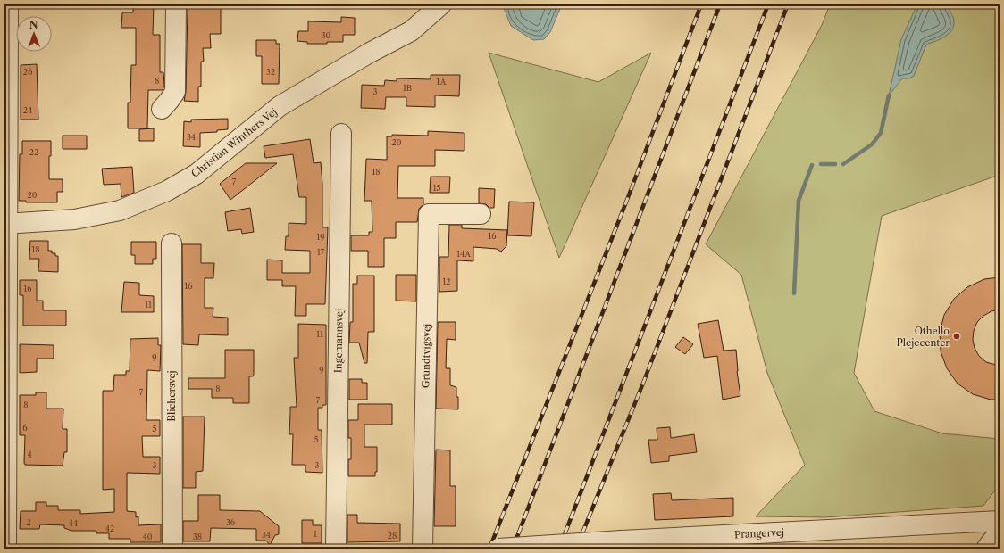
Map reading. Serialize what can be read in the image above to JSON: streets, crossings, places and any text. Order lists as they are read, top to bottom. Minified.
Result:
{"streets":{"street":["Christian Winthers Vej","Ingemannsvej","Grundtvigsvej","Blichersvej","Prangervej"]},"places":["Othello Plejecenter"],"house_numbers":["30","26","32","8","1A","1B","3","24","34","20","22","18","7","15","20","16","19","18","17","14A","12","16","16","11","11","9","9","8","7","7","8","6","5","5","4","3","3","2","36","44","42","1","34","28","40","38"],"north":"top"}
